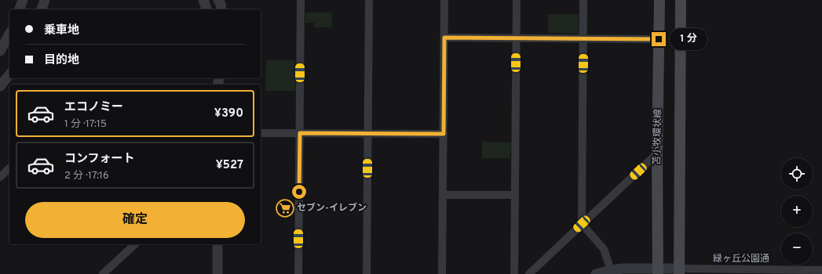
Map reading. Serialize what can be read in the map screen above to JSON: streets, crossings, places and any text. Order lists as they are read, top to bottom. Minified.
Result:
{"streets":{"main road":["苫小牧環状線"],"street":["緑ヶ丘公園通"]},"places":{"supermarket":["セブン-イレブン"]},"page":{"banner":["乗車地","目的地"],"bubble":"1 分","list":[{"name":"エコノミー","note":"1 分 · 17:15","value":"¥390"},{"name":"コンフォート","note":"2 分 · 17:16","value":"¥527"}],"map_buttons":["+","−"],"buttons":"確定"}}
